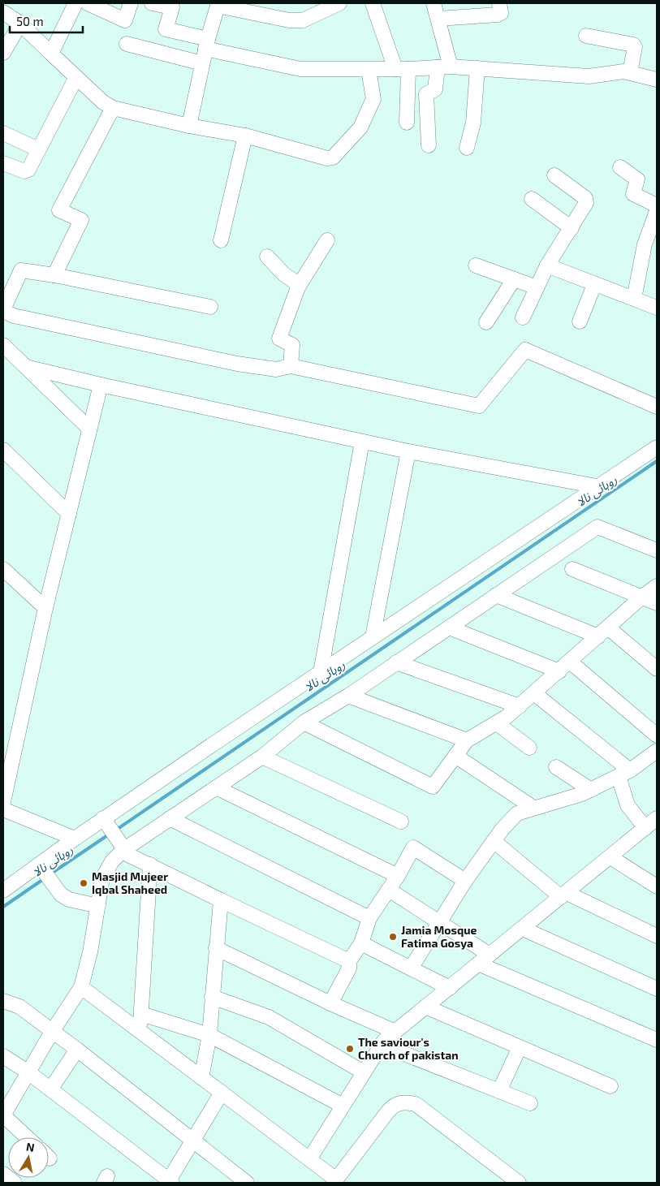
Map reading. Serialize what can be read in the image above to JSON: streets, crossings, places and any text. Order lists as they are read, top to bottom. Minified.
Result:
{"water":["روہائی نالا"],"places":["Masjid Mujeer Iqbal Shaheed","Jamia Mosque Fatima Gosya","The saviour's Church of pakistan"],"scale_bar":"50 m","north":"top"}
